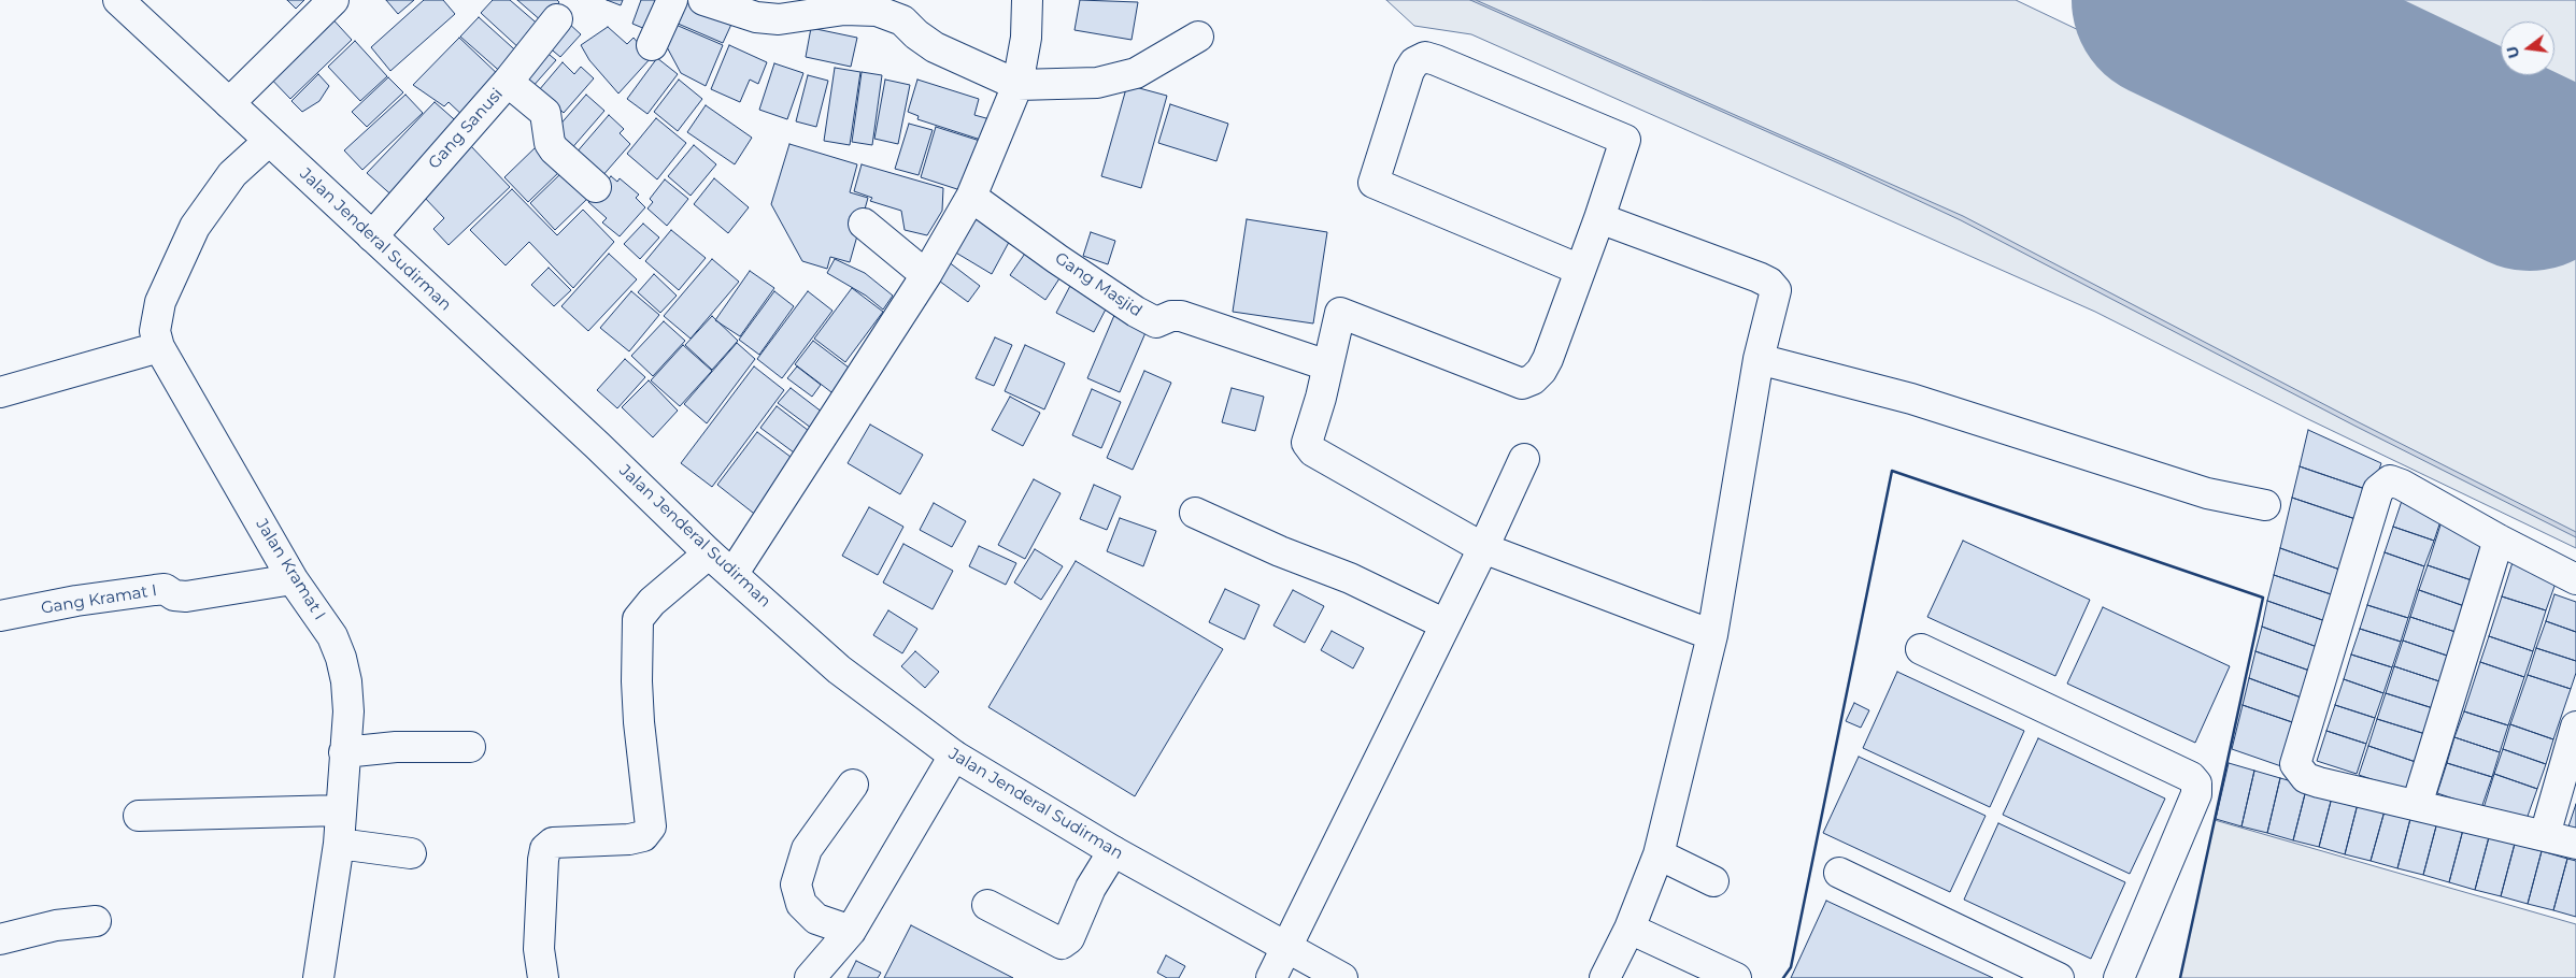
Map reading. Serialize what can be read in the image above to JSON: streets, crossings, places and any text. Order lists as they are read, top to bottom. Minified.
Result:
{"streets":{"main road":["Gang Sanusi","Jalan Jenderal Sudirman","Gang Masjid","Jalan Kramat I","Gang Kramat I"]},"crossings":[["Gang Sanusi","Jalan Jenderal Sudirman"],["Jalan Kramat I","Gang Kramat I"]],"north":"left"}
